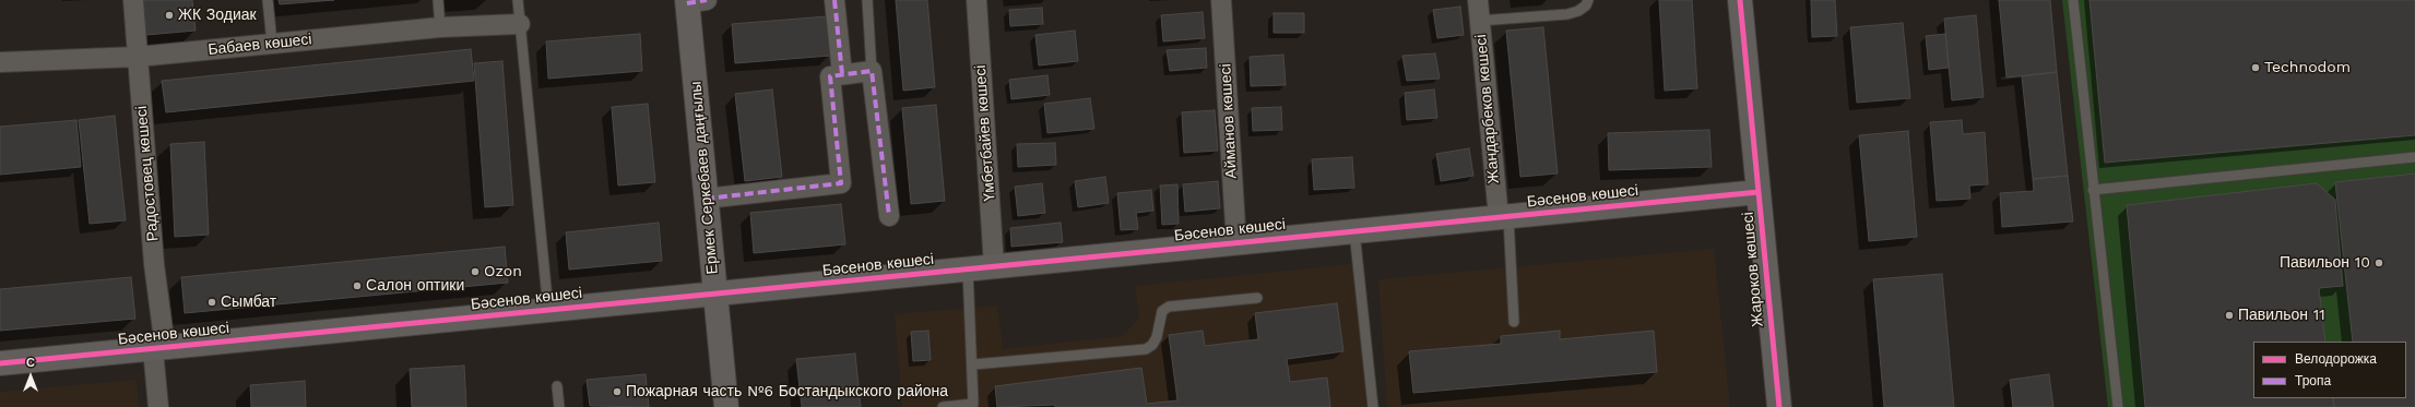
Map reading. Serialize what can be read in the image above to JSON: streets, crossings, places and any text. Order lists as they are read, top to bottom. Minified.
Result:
{"streets":{"street":["Бабаев көшесі","Жандарбеков көшесі","Айманов көшесі","Үмбетбайев көшесі","Радостовец көшесі","Ермек Серкебаев даңғылы","Бәсенов көшесі","Жароков көшесі"]},"crossings":[["Бабаев көшесі","Радостовец көшесі"],["Жандарбеков көшесі","Бәсенов көшесі"],["Айманов көшесі","Бәсенов көшесі"],["Үмбетбайев көшесі","Бәсенов көшесі"],["Радостовец көшесі","Бәсенов көшесі"],["Ермек Серкебаев даңғылы","Бәсенов көшесі"],["Бәсенов көшесі","Жароков көшесі"]],"places":["ЖК Зодиак","Technodom","Павильон 10","Ozon","Салон оптики","Сымбат","Павильон 11","Пожарная часть №6 Бостандыкского района"],"legend":["Велодорожка","Тропа"],"north":"top"}
